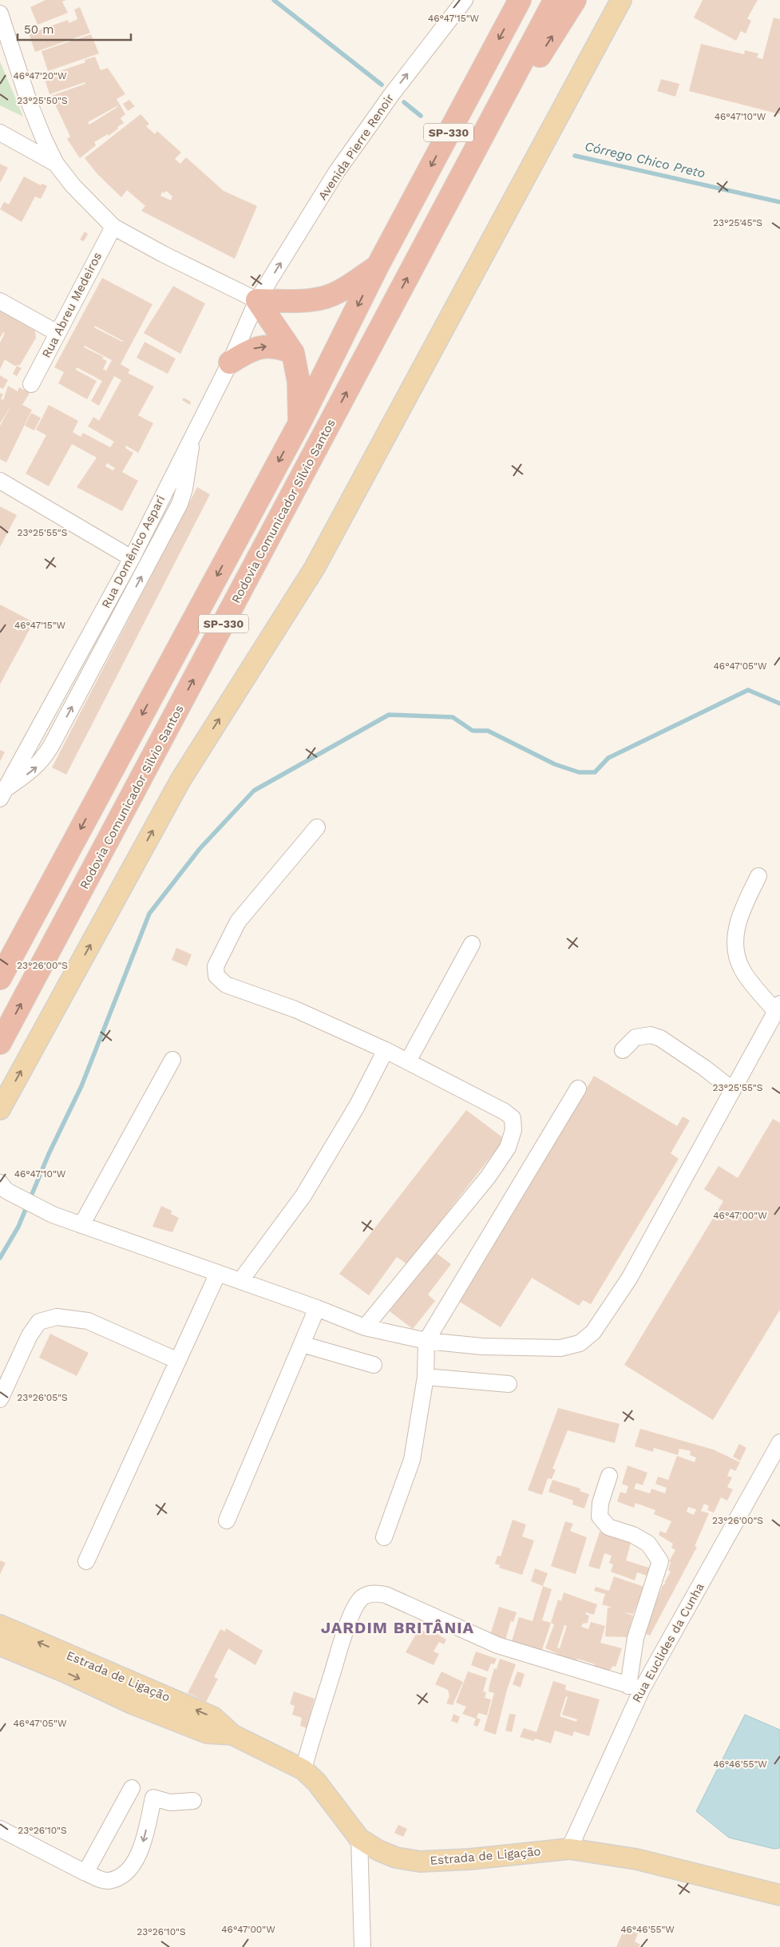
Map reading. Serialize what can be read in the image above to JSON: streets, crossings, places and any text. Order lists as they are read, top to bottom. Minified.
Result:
{"streets":{"highway":["SP-330","Rodovia Comunicador Silvio Santos"],"main road":["Estrada de Ligação"],"street":["Avenida Pierre Renoir","Rua Abreu Medeiros","Rua Domênico Aspari","Rua Euclides da Cunha"]},"crossings":[["Avenida Pierre Renoir","Rua Domênico Aspari"],["Rua Euclides da Cunha","Estrada de Ligação"]],"one_way":["Avenida Pierre Renoir"],"districts":["JARDIM BRITÂNIA"],"water":["Córrego Chico Preto"],"scale_bar":"50 m","coordinates":["46°47'15\"W","46°47'20\"W","23°25'50\"S","46°47'10\"W","23°25'45\"S","23°25'55\"S","46°47'05\"W","23°26'00\"S","46°47'00\"W","23°26'05\"S","46°46'55\"W","23°26'10\"S"]}
